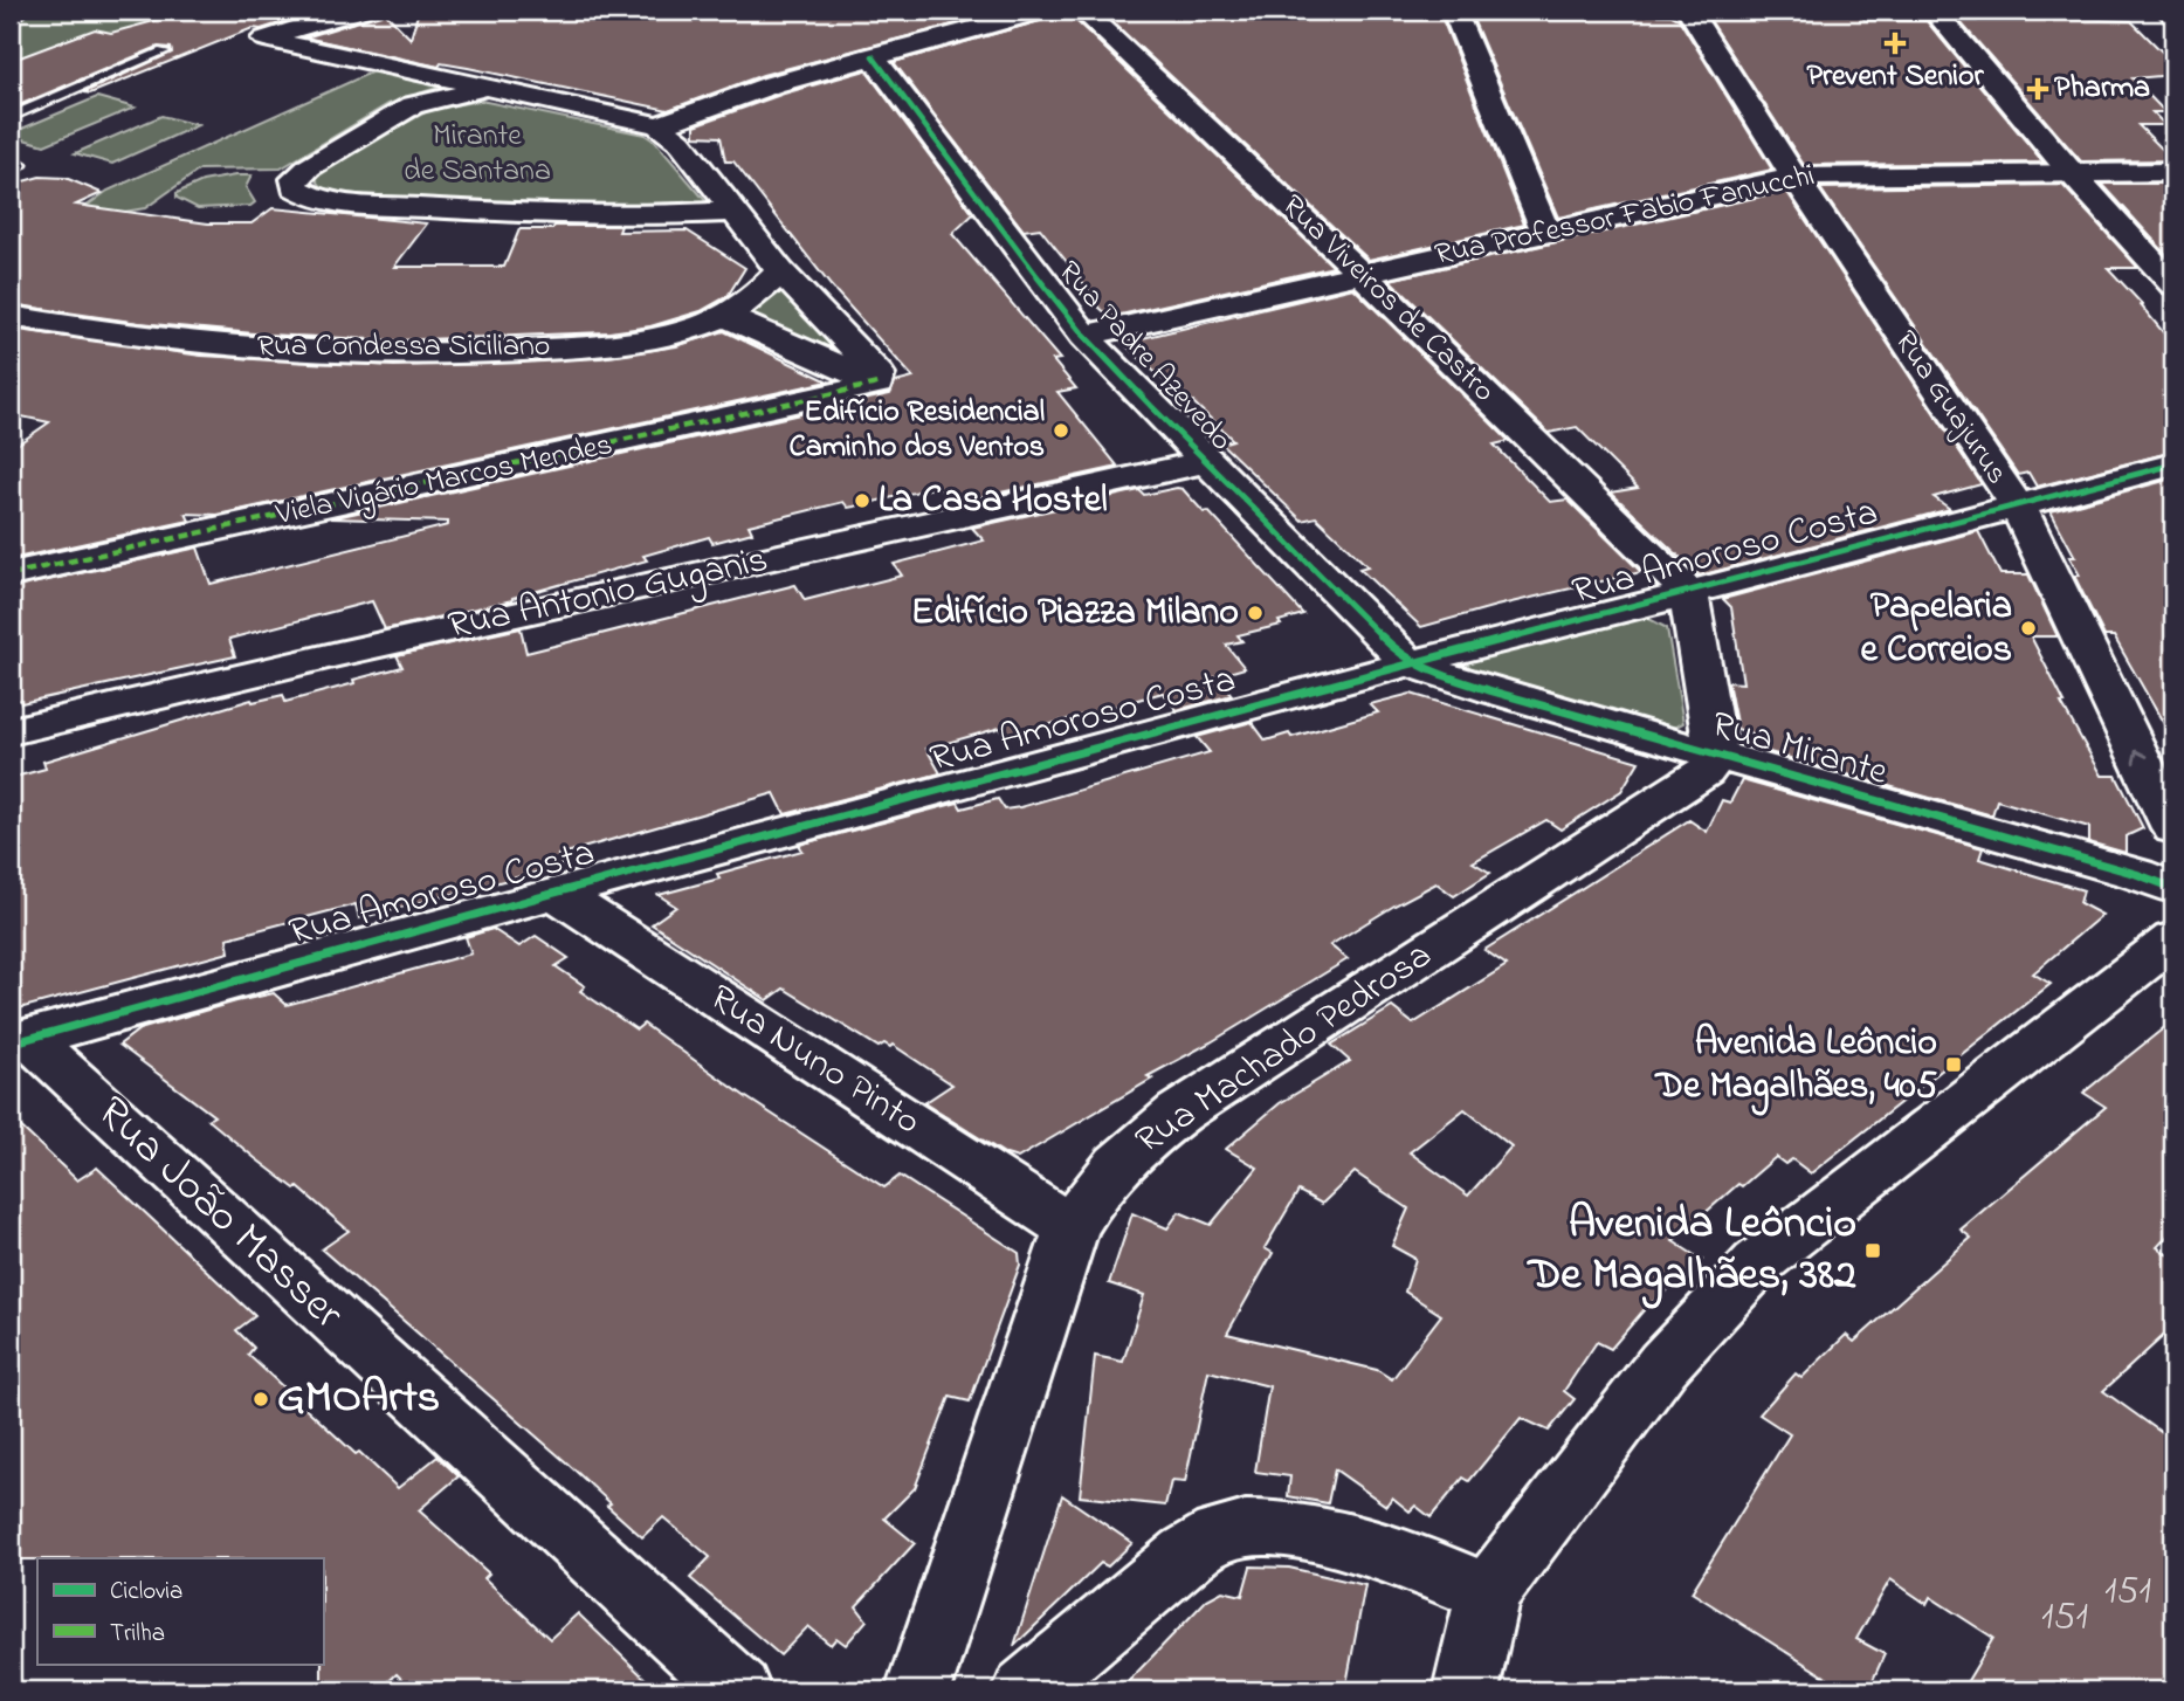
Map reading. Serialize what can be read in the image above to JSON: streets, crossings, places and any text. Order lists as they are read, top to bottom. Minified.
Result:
{"streets":{"street":["Rua Professor Fabio Fanucchi","Rua Viveiros de Castro","Rua Condessa Siciliano","Rua Padre Azevedo","Rua Guajurus","Viela Vigário Marcos Mendes","Rua Amoroso Costa","Rua Antonio Guganis","Rua Mirante","Rua Machado Pedrosa","Rua Nuno Pinto","Rua João Masser"]},"crossings":[["Rua Professor Fabio Fanucchi","Rua Viveiros de Castro"],["Rua Professor Fabio Fanucchi","Rua Padre Azevedo"],["Rua Professor Fabio Fanucchi","Rua Guajurus"],["Rua Viveiros de Castro","Rua Amoroso Costa"],["Rua Padre Azevedo","Rua Amoroso Costa"],["Rua Padre Azevedo","Rua Antonio Guganis"],["Rua Padre Azevedo","Rua Mirante"],["Rua Guajurus","Rua Amoroso Costa"],["Rua Amoroso Costa","Rua Mirante"],["Rua Amoroso Costa","Rua Nuno Pinto"],["Rua Amoroso Costa","Rua João Masser"],["Rua Mirante","Rua Machado Pedrosa"],["Rua Machado Pedrosa","Rua Nuno Pinto"]],"one_way":["Rua Guajurus"],"parks":["Mirante de Santana"],"places":{"health":["Prevent Senior","Pharma"],"other":["Edifício Residencial Caminho dos Ventos","La Casa Hostel","Edifício Piazza Milano","Papelaria e Correios","GMOArts"],"transit":["Avenida Leôncio De Magalhães, 405","Avenida Leôncio De Magalhães, 382"]},"house_numbers":["151","151"],"legend":["Ciclovia","Trilha"]}
